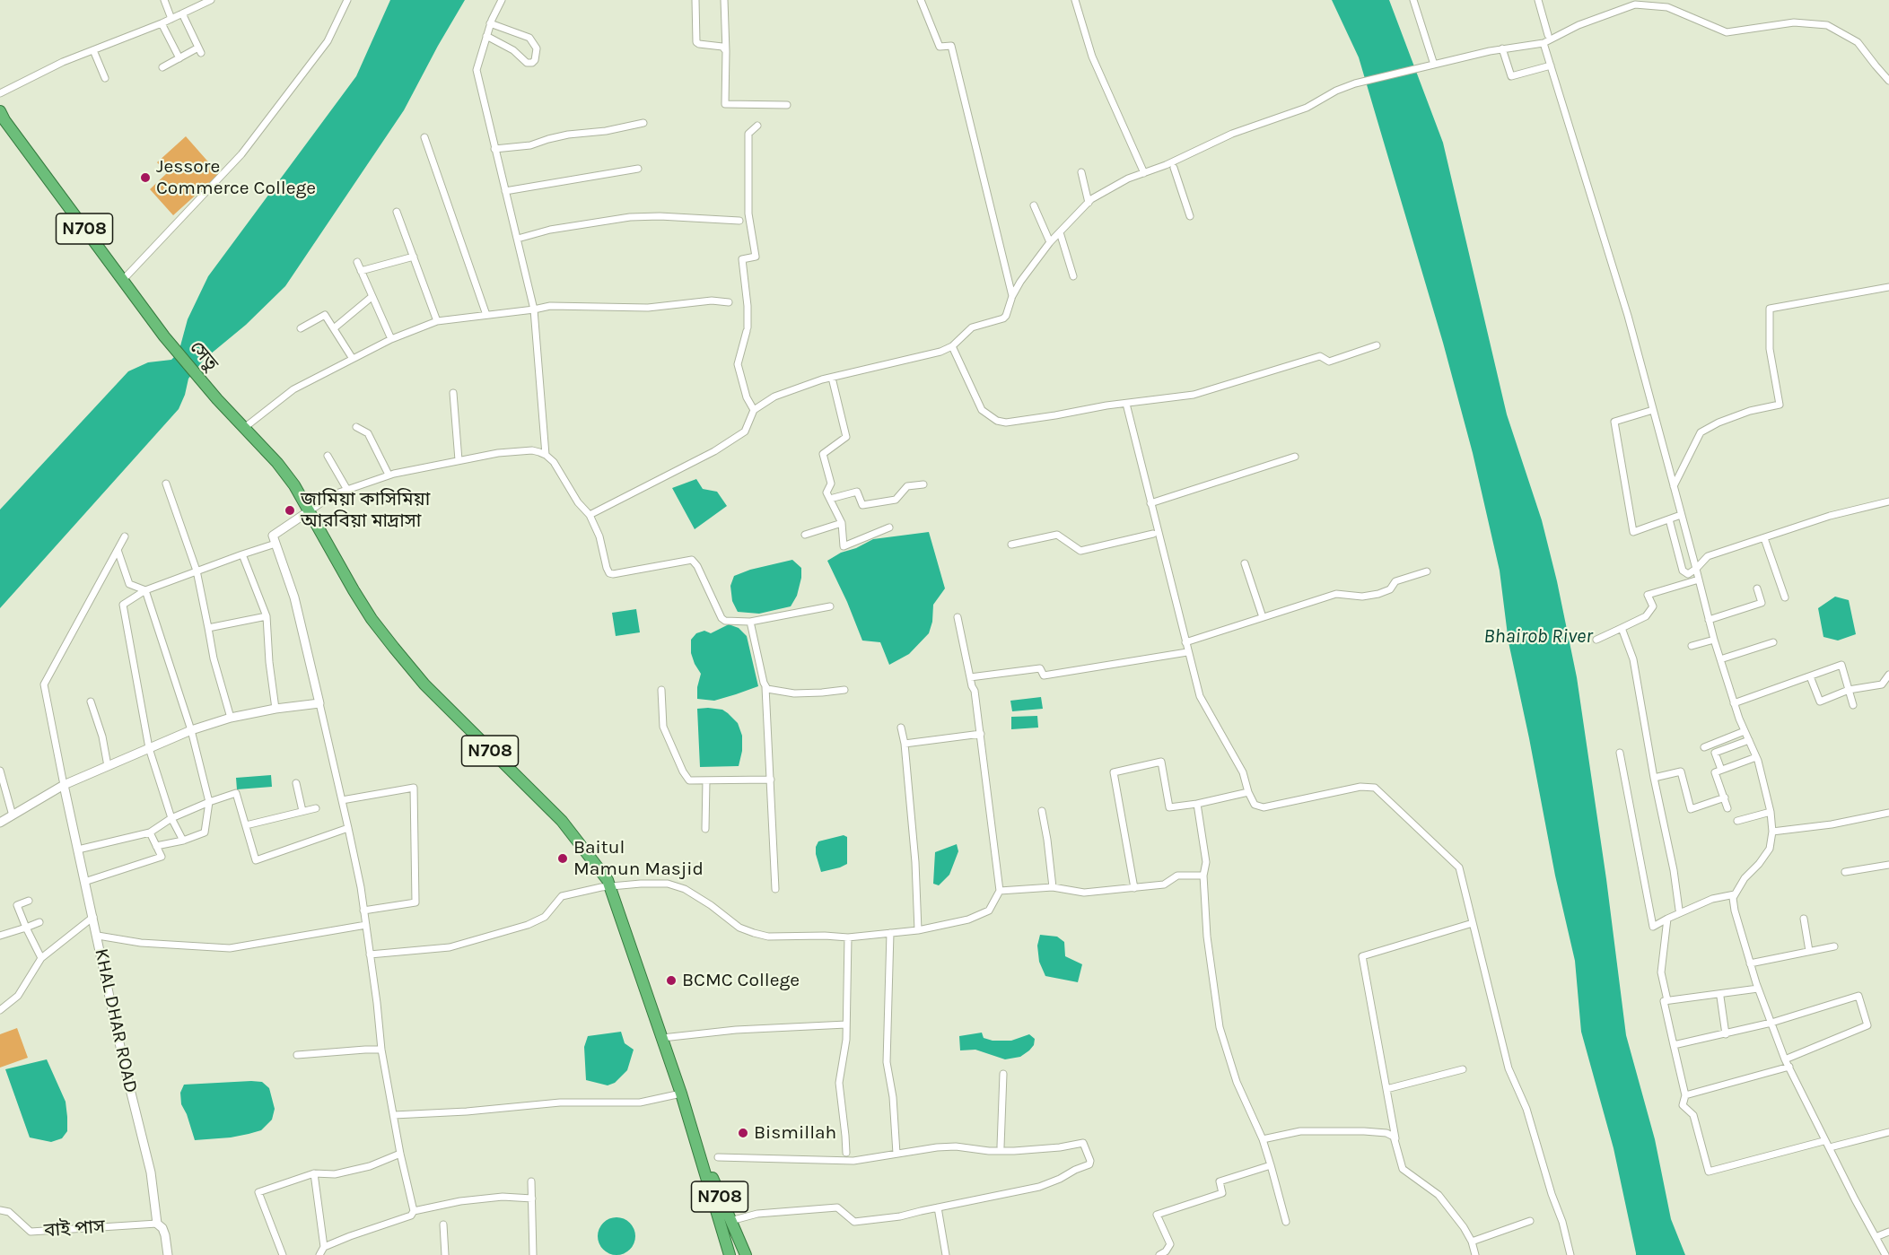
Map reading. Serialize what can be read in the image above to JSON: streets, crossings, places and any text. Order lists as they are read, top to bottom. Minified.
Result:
{"streets":{"highway":["N708","সেতু"],"street":["KHAL DHAR ROAD","বাই পাস"]},"crossings":[["N708","সেতু"],["KHAL DHAR ROAD","বাই পাস"]],"water":["Bhairob River"],"places":["Jessore Commerce College","জামিয়া কাসিমিয়া আরবিয়া মাদ্রাসা","Baitul Mamun Masjid","BCMC College","Bismillah"]}
